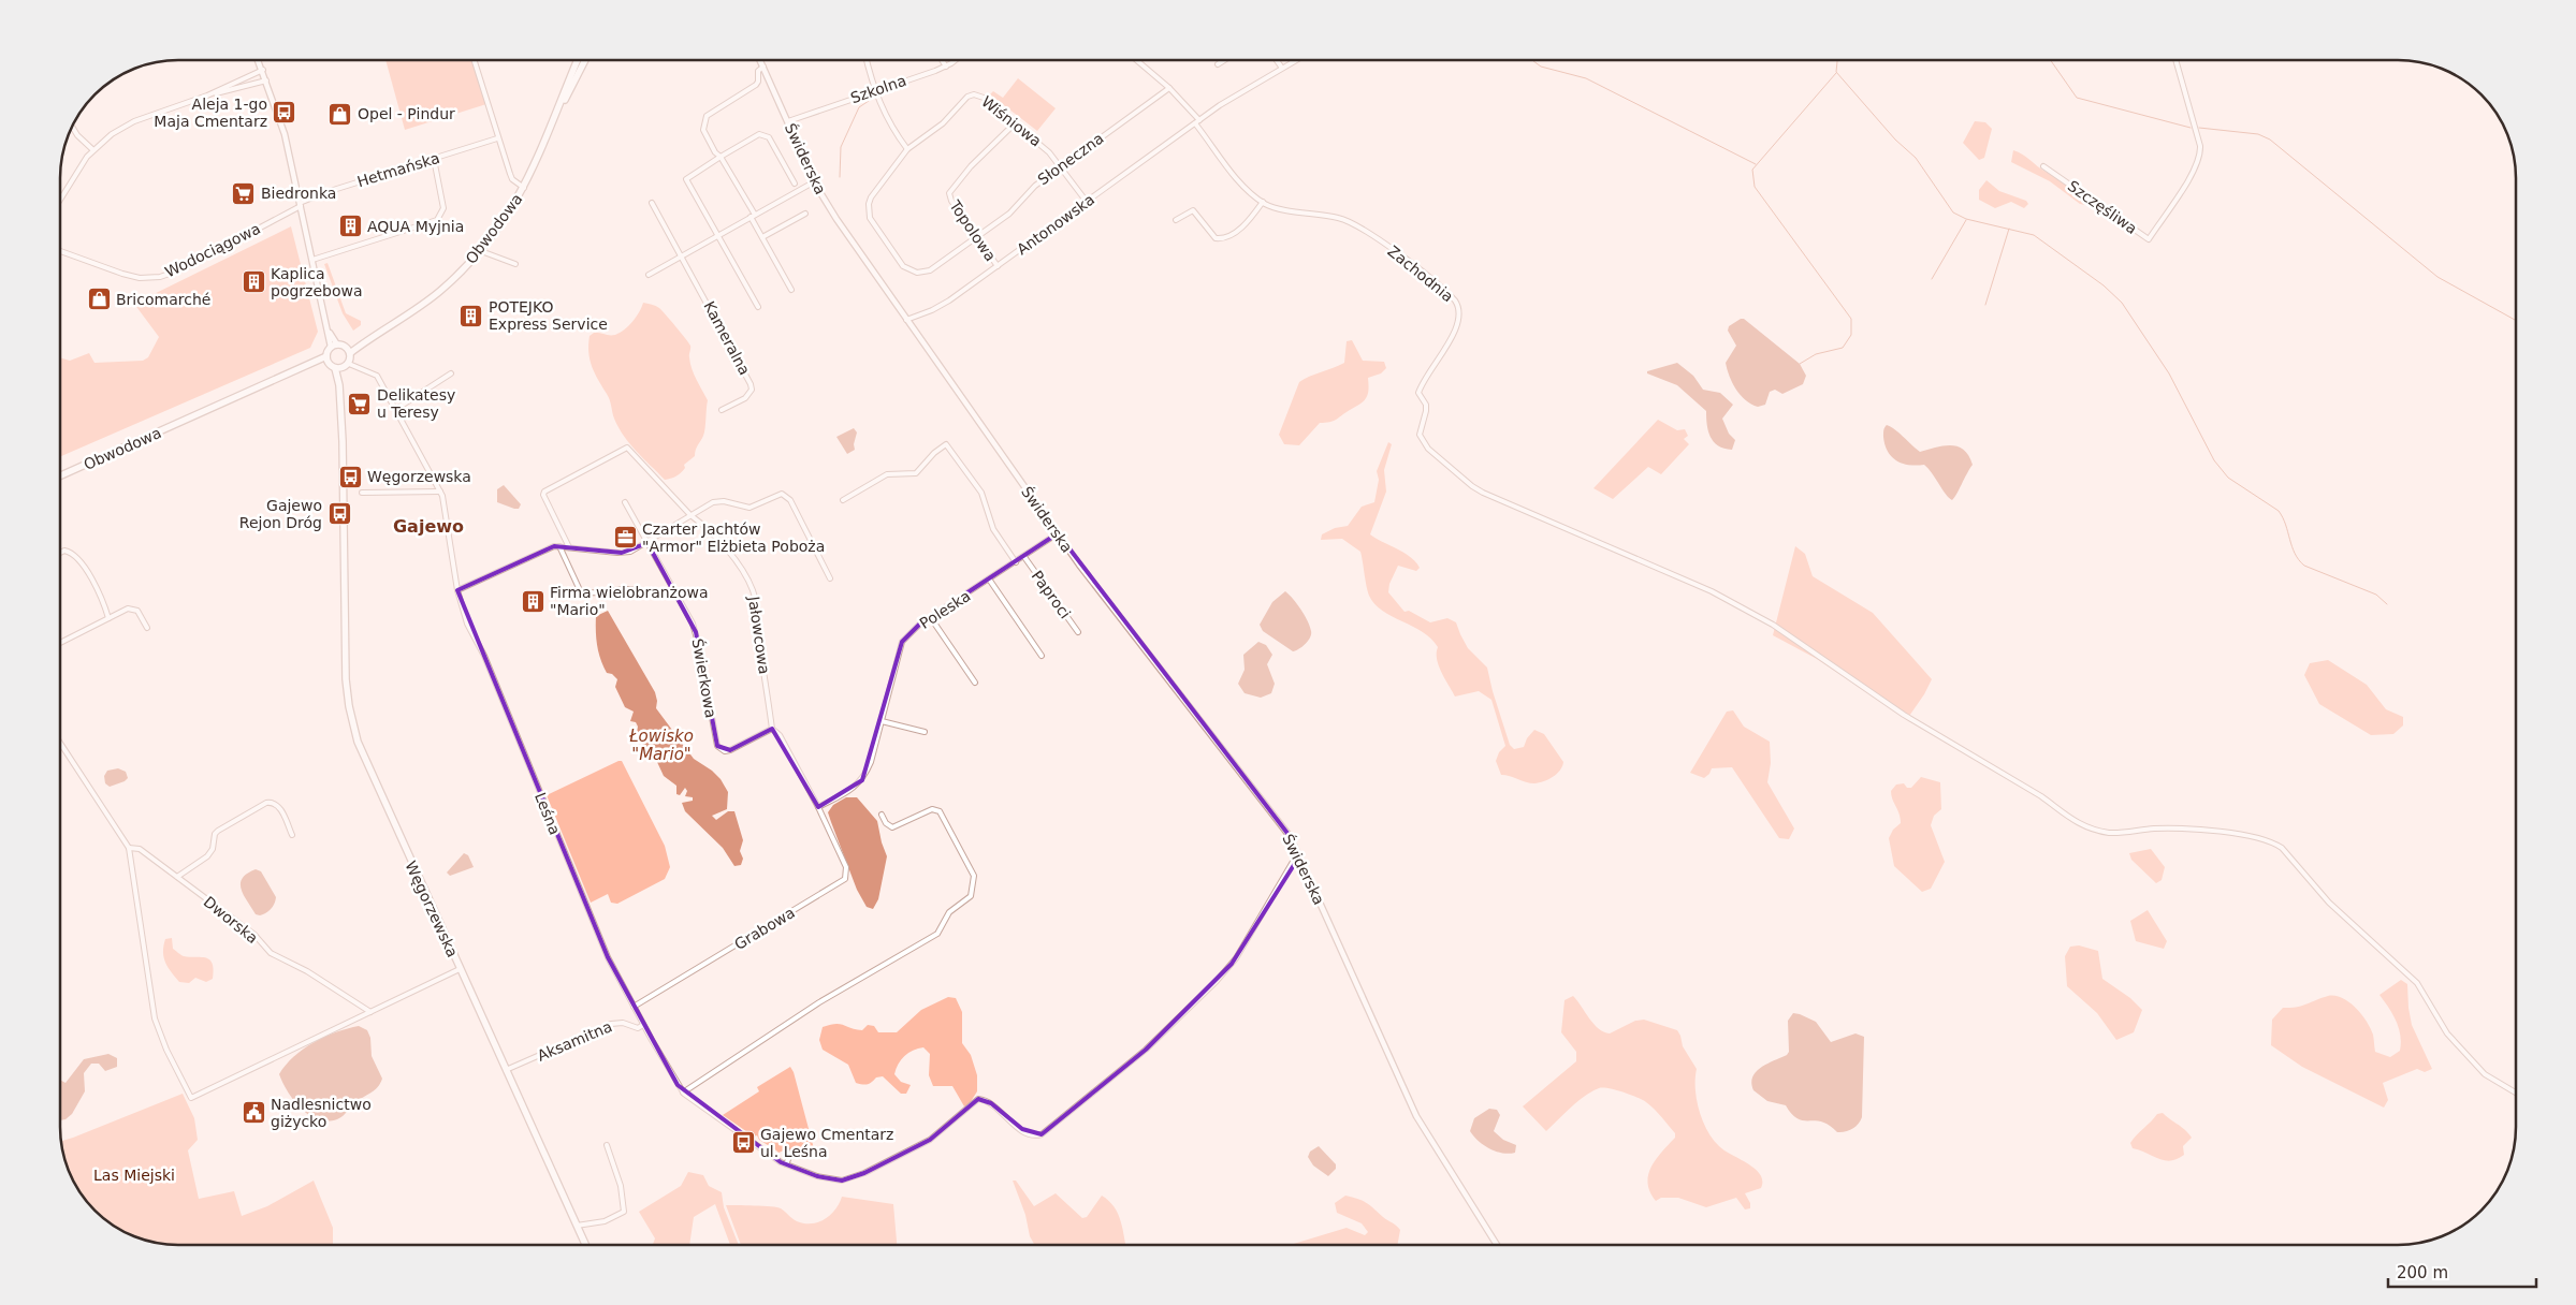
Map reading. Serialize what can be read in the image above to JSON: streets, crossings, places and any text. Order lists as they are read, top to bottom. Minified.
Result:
{"streets":{"main road":["Obwodowa","Węgorzewska"],"street":["Szkolna","Wiśniowa","Świderska","Słoneczna","Hetmańska","Szczęśliwa","Antonowska","Topolowa","Wodociągowa","Zachodnia","Kameralna","Paproci","Poleska","Jałowcowa","Świerkowa","Leśna","Dworska","Grabowa","Aksamitna"]},"crossings":[["Szkolna","Świderska"],["Wiśniowa","Słoneczna"],["Wiśniowa","Antonowska"],["Wiśniowa","Topolowa"],["Świderska","Antonowska"],["Świderska","Poleska"],["Świderska","Leśna"],["Słoneczna","Topolowa"],["Słoneczna","Zachodnia"],["Hetmańska","Wodociągowa"],["Antonowska","Topolowa"],["Antonowska","Zachodnia"],["Obwodowa","Leśna"],["Obwodowa","Węgorzewska"],["Paproci","Poleska"],["Poleska","Jałowcowa"],["Jałowcowa","Świerkowa"],["Jałowcowa","Grabowa"],["Leśna","Węgorzewska"],["Leśna","Grabowa"],["Leśna","Aksamitna"],["Węgorzewska","Aksamitna"]],"districts":["Gajewo"],"water":["Łowisko \"Mario\""],"parks":["Las Miejski"],"places":{"bus stop":["Aleja 1-go Maja Cmentarz","Węgorzewska","Gajewo Rejon Dróg","Gajewo Cmentarz ul. Leśna"],"shop":["Opel - Pindur","Bricomarché"],"supermarket":["Biedronka","Delikatesy u Teresy"],"building":["AQUA Myjnia","Kaplica pogrzebowa","POTEJKO Express Service","Firma wielobranżowa \"Mario\""],"office":["Czarter Jachtów \"Armor\" Elżbieta Poboża"],"public building":["Nadlesnictwo giżycko"]},"scale_bar":"200 m"}
